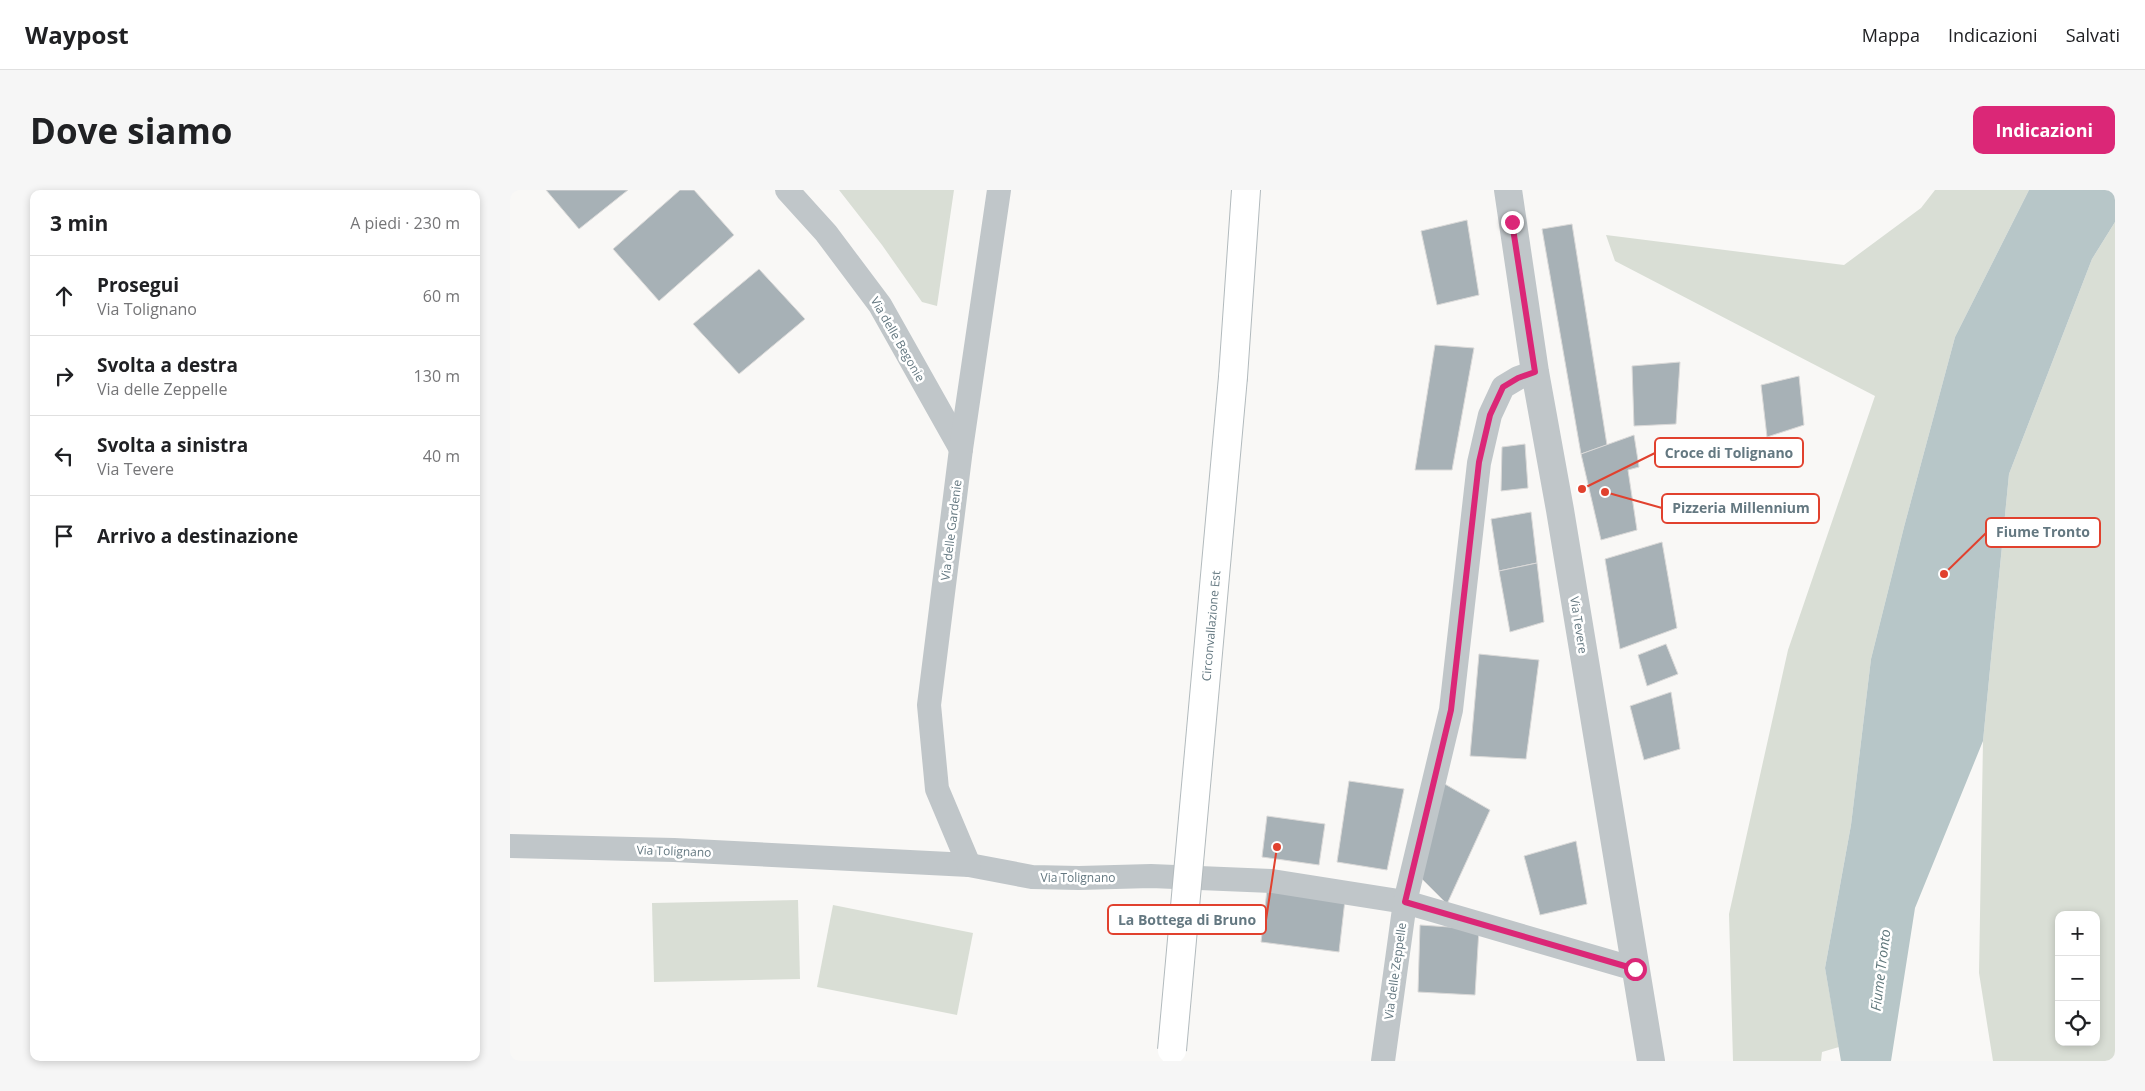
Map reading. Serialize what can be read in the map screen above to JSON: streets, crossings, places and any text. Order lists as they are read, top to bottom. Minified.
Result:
{"streets":{"main road":["Circonvallazione Est"],"street":["Via delle Begonie","Via delle Gardenie","Via Tevere","Via Tolignano","Via delle Zeppelle"]},"crossings":[["Via delle Begonie","Via delle Gardenie"],["Via delle Gardenie","Via Tolignano"],["Via Tevere","Via Tolignano"],["Via Tevere","Via delle Zeppelle"],["Via Tolignano","Via delle Zeppelle"]],"water":["Fiume Tronto"],"places":["Croce di Tolignano","Pizzeria Millennium","Fiume Tronto","La Bottega di Bruno"],"page":{"header":"Waypost","nav":["Mappa","Indicazioni","Salvati"],"buttons":"Indicazioni","title":"Dove siamo","heading":["3 min","A piedi · 230 m"],"list":[["Prosegui","Via Tolignano","60 m"],["Svolta a destra","Via delle Zeppelle","130 m"],["Svolta a sinistra","Via Tevere","40 m"],"Arrivo a destinazione"],"map_buttons":["+","−"]}}
